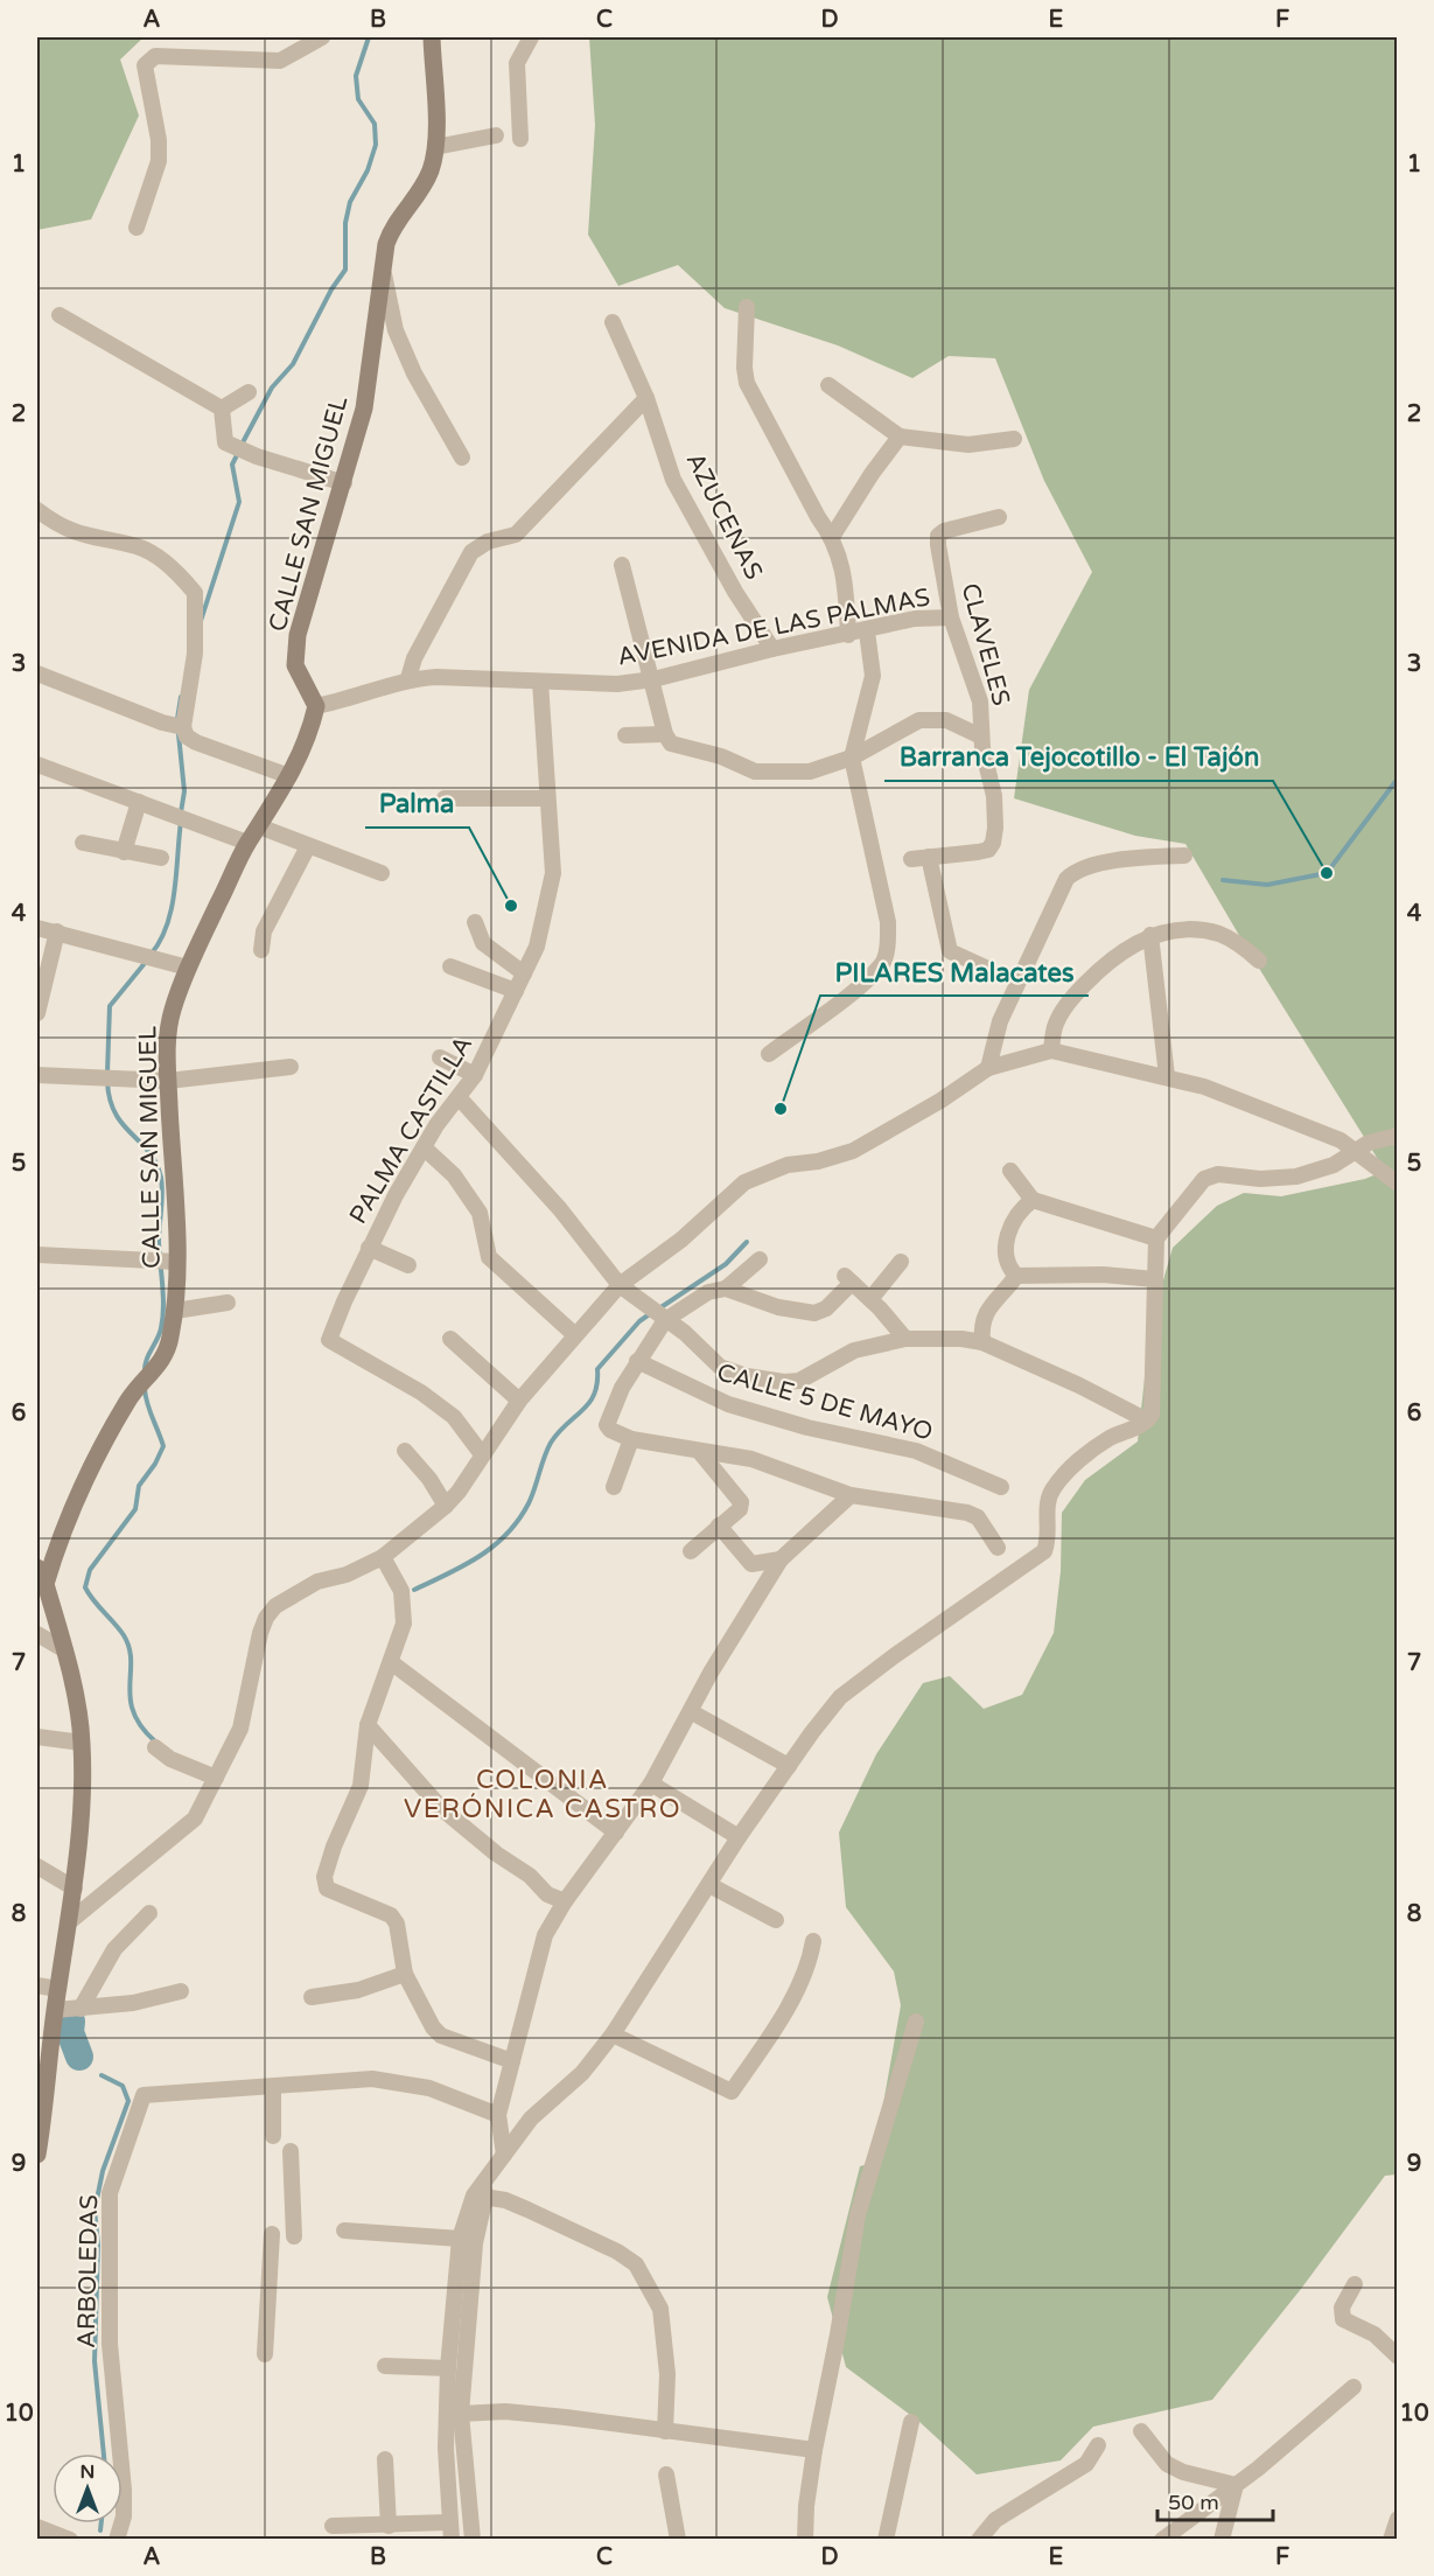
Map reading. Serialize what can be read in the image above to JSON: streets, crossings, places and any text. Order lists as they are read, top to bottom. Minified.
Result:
{"streets":{"street":["CALLE SAN MIGUEL","AZUCENAS","AVENIDA DE LAS PALMAS","CLAVELES","PALMA CASTILLA","CALLE 5 DE MAYO","ARBOLEDAS"]},"crossings":[["CALLE SAN MIGUEL","AVENIDA DE LAS PALMAS"],["AZUCENAS","AVENIDA DE LAS PALMAS"],["AVENIDA DE LAS PALMAS","CLAVELES"],["AVENIDA DE LAS PALMAS","PALMA CASTILLA"]],"districts":["COLONIA VERÓNICA CASTRO"],"places":["Barranca Tejocotillo - El Tajón","Palma","PILARES Malacates"],"scale_bar":"50 m","north":"top","grid":{"columns":["A","B","C","D","E","F"],"rows":["1","2","3","4","5","6","7","8","9","10"]}}
